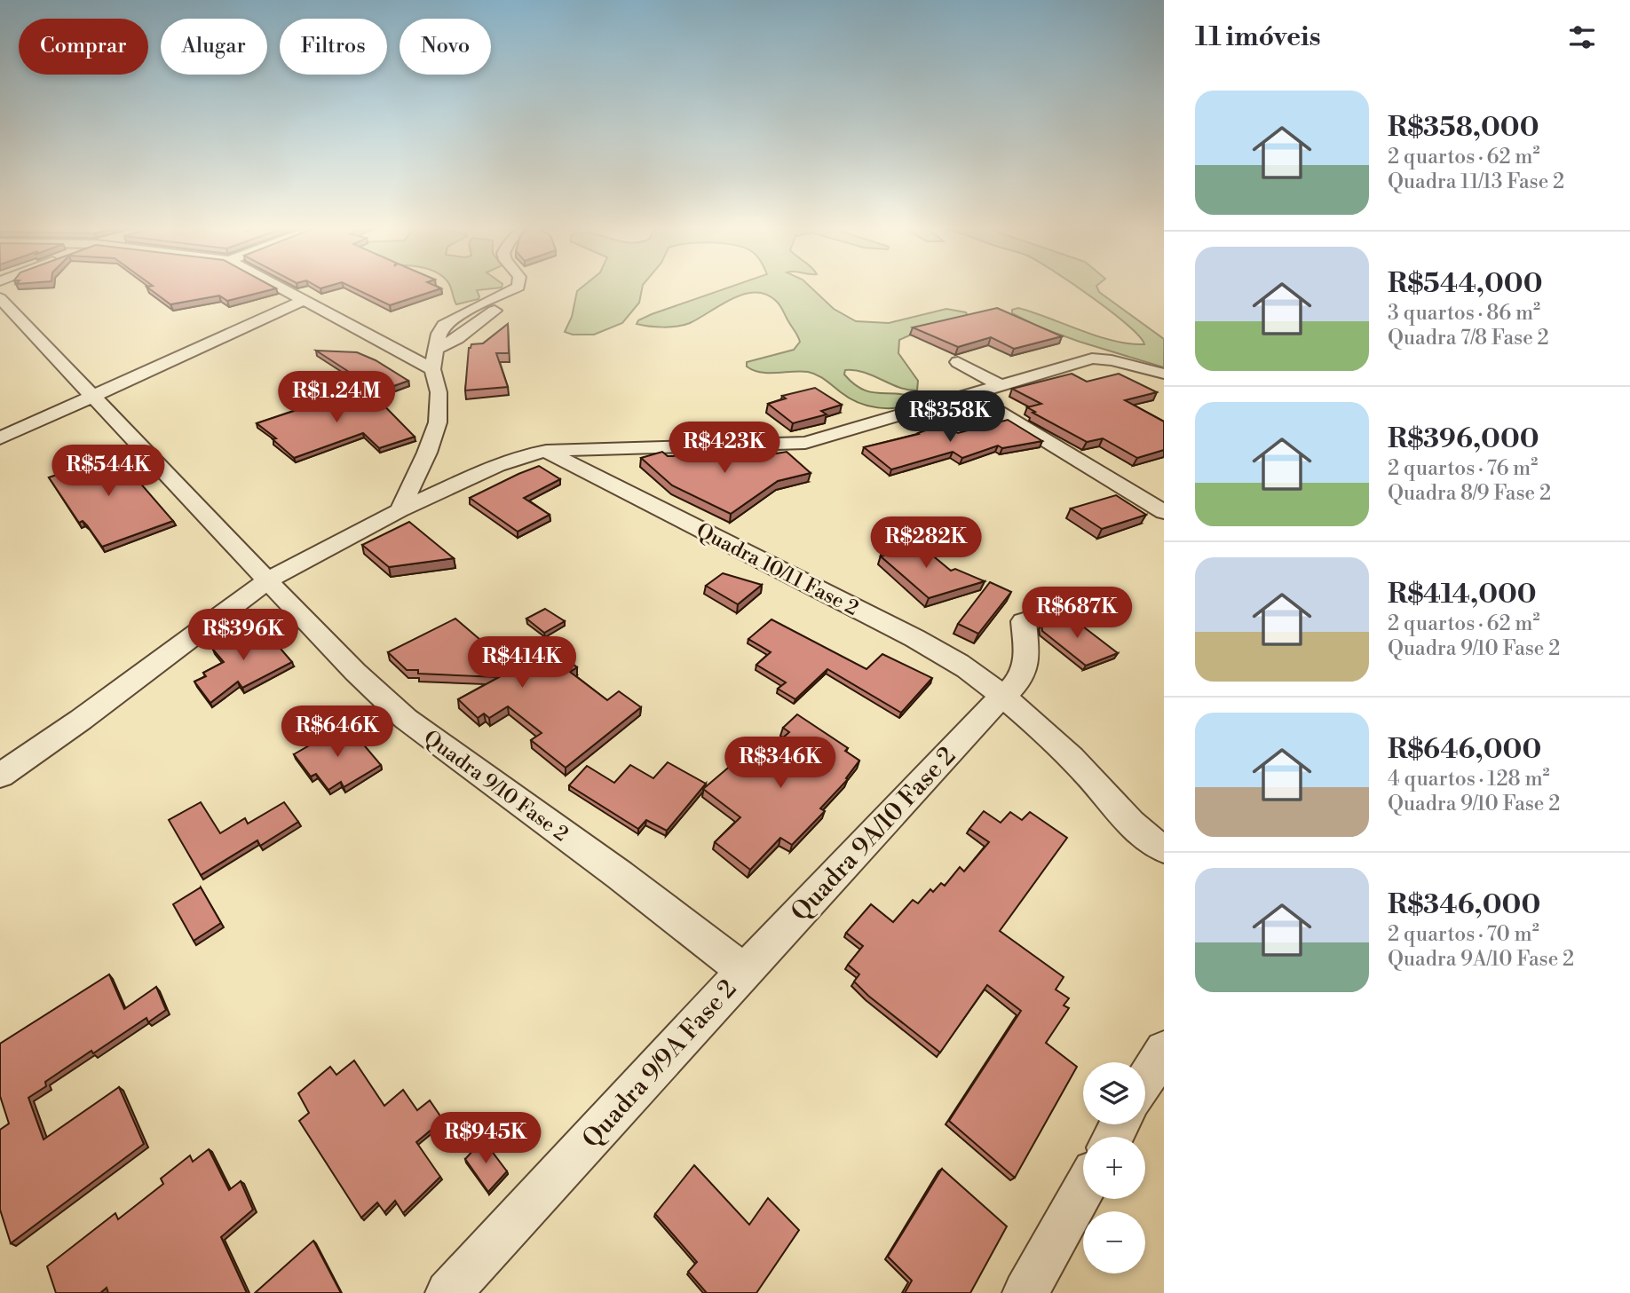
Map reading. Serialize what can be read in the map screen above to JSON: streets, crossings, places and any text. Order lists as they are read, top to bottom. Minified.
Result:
{"streets":{"street":["Quadra 10/11 Fase 2","Quadra 9/10 Fase 2","Quadra 9A/10 Fase 2","Quadra 9/9A Fase 2"]},"crossings":[["Quadra 10/11 Fase 2","Quadra 9A/10 Fase 2"],["Quadra 9/10 Fase 2","Quadra 9A/10 Fase 2"],["Quadra 9/10 Fase 2","Quadra 9/9A Fase 2"],["Quadra 9A/10 Fase 2","Quadra 9/9A Fase 2"]],"page":{"heading":"11 imóveis","chip":["Comprar","Alugar","Filtros","Novo"],"list":[{"name":"R$358,000","note":"2 quartos · 62 m² · Quadra 11/13 Fase 2"},{"name":"R$544,000","note":"3 quartos · 86 m² · Quadra 7/8 Fase 2"},{"name":"R$396,000","note":"2 quartos · 76 m² · Quadra 8/9 Fase 2"},{"name":"R$414,000","note":"2 quartos · 62 m² · Quadra 9/10 Fase 2"},{"name":"R$646,000","note":"4 quartos · 128 m² · Quadra 9/10 Fase 2"},{"name":"R$346,000","note":"2 quartos · 70 m² · Quadra 9A/10 Fase 2"}],"price":["R$1.24M","R$358K","R$423K","R$544K","R$282K","R$687K","R$396K","R$414K","R$646K","R$346K","R$945K"],"map_buttons":["+","−"]}}
